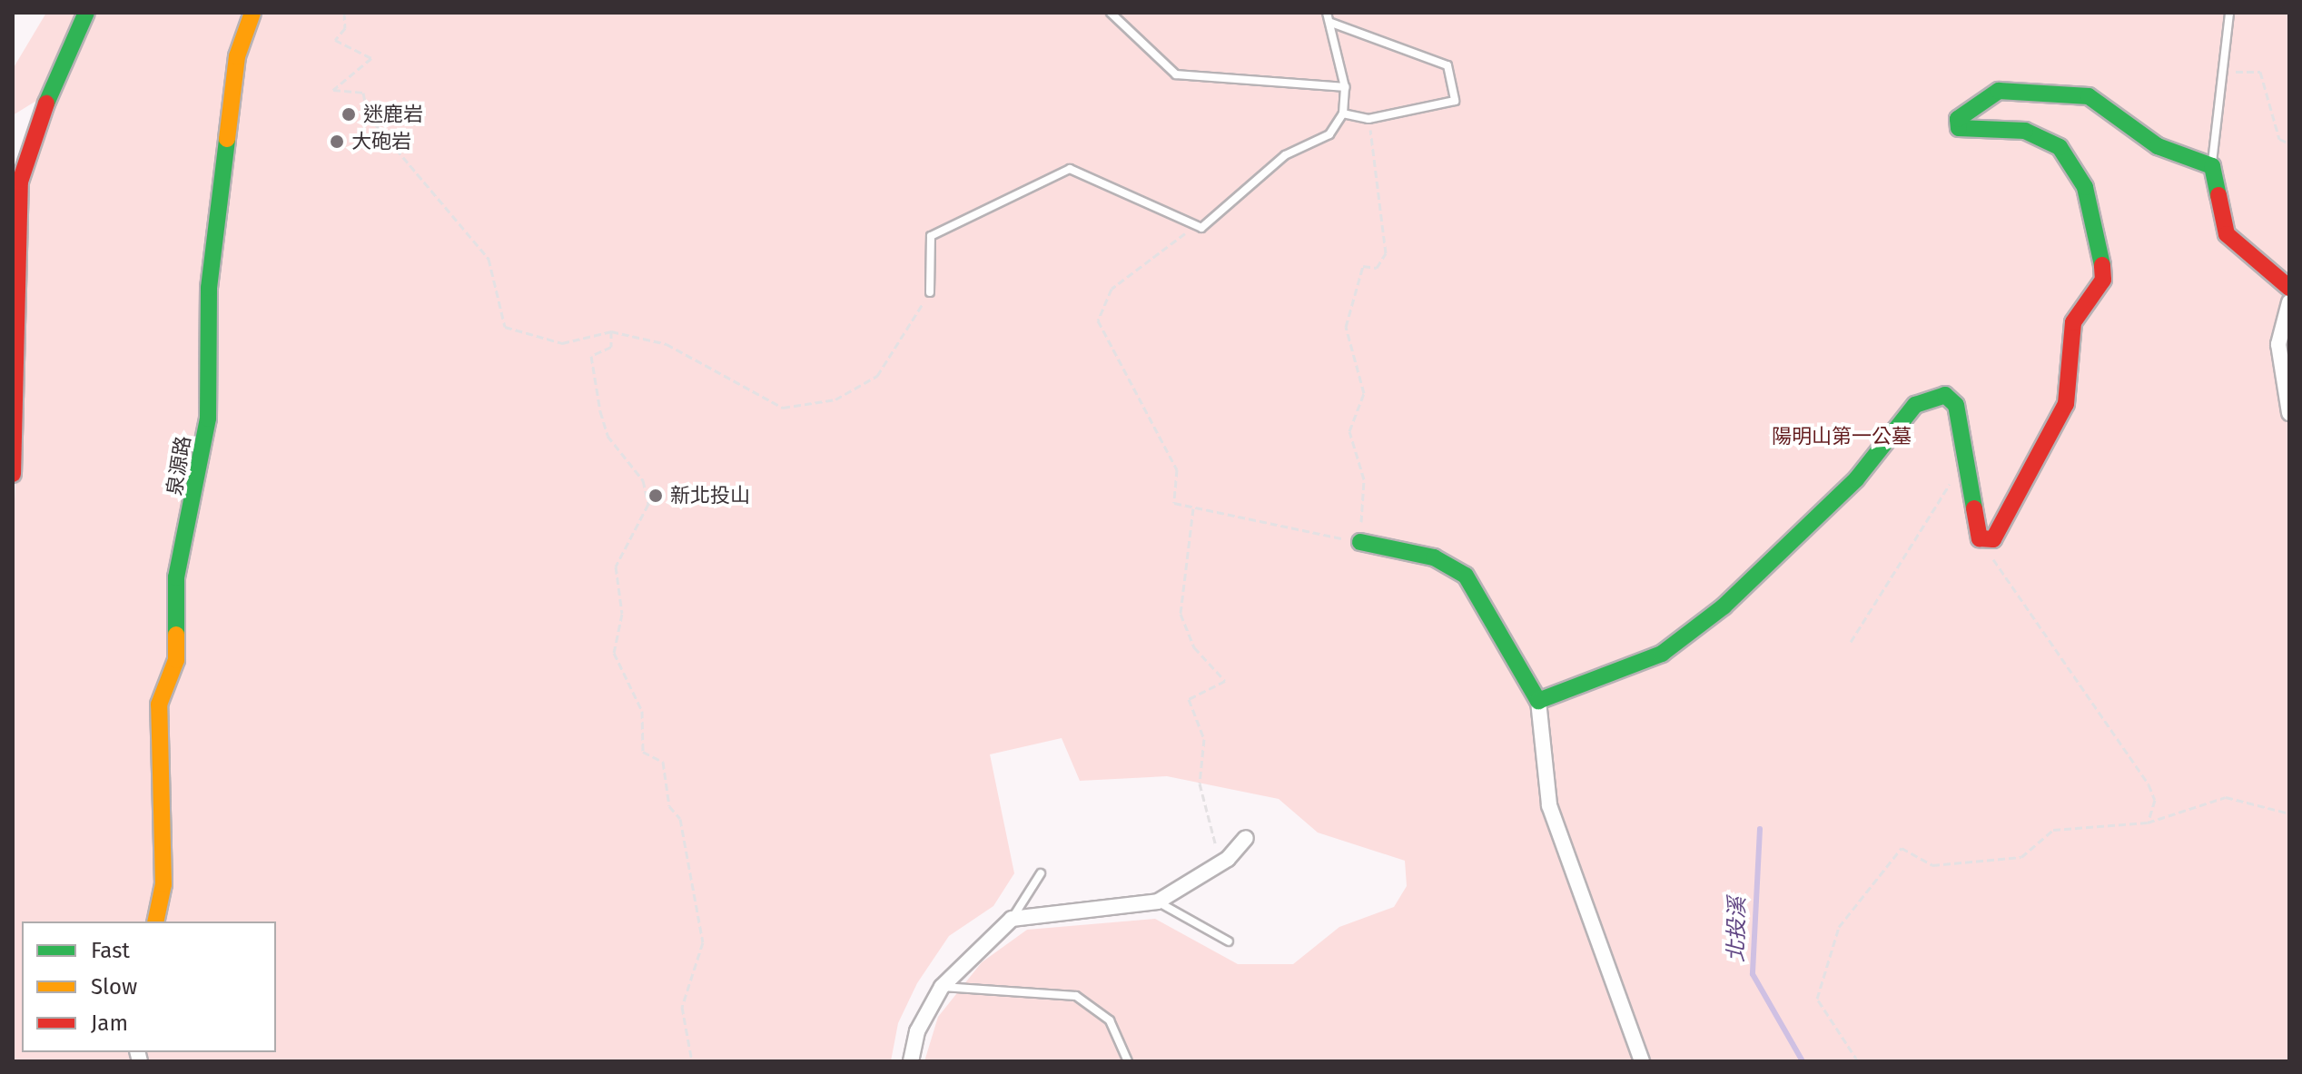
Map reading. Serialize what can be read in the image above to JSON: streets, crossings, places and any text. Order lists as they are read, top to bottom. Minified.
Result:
{"streets":{"street":["泉源路"]},"water":["北投溪"],"parks":["陽明山第一公墓"],"places":["迷鹿岩","大砲岩","新北投山"],"legend":["Fast","Slow","Jam"]}
